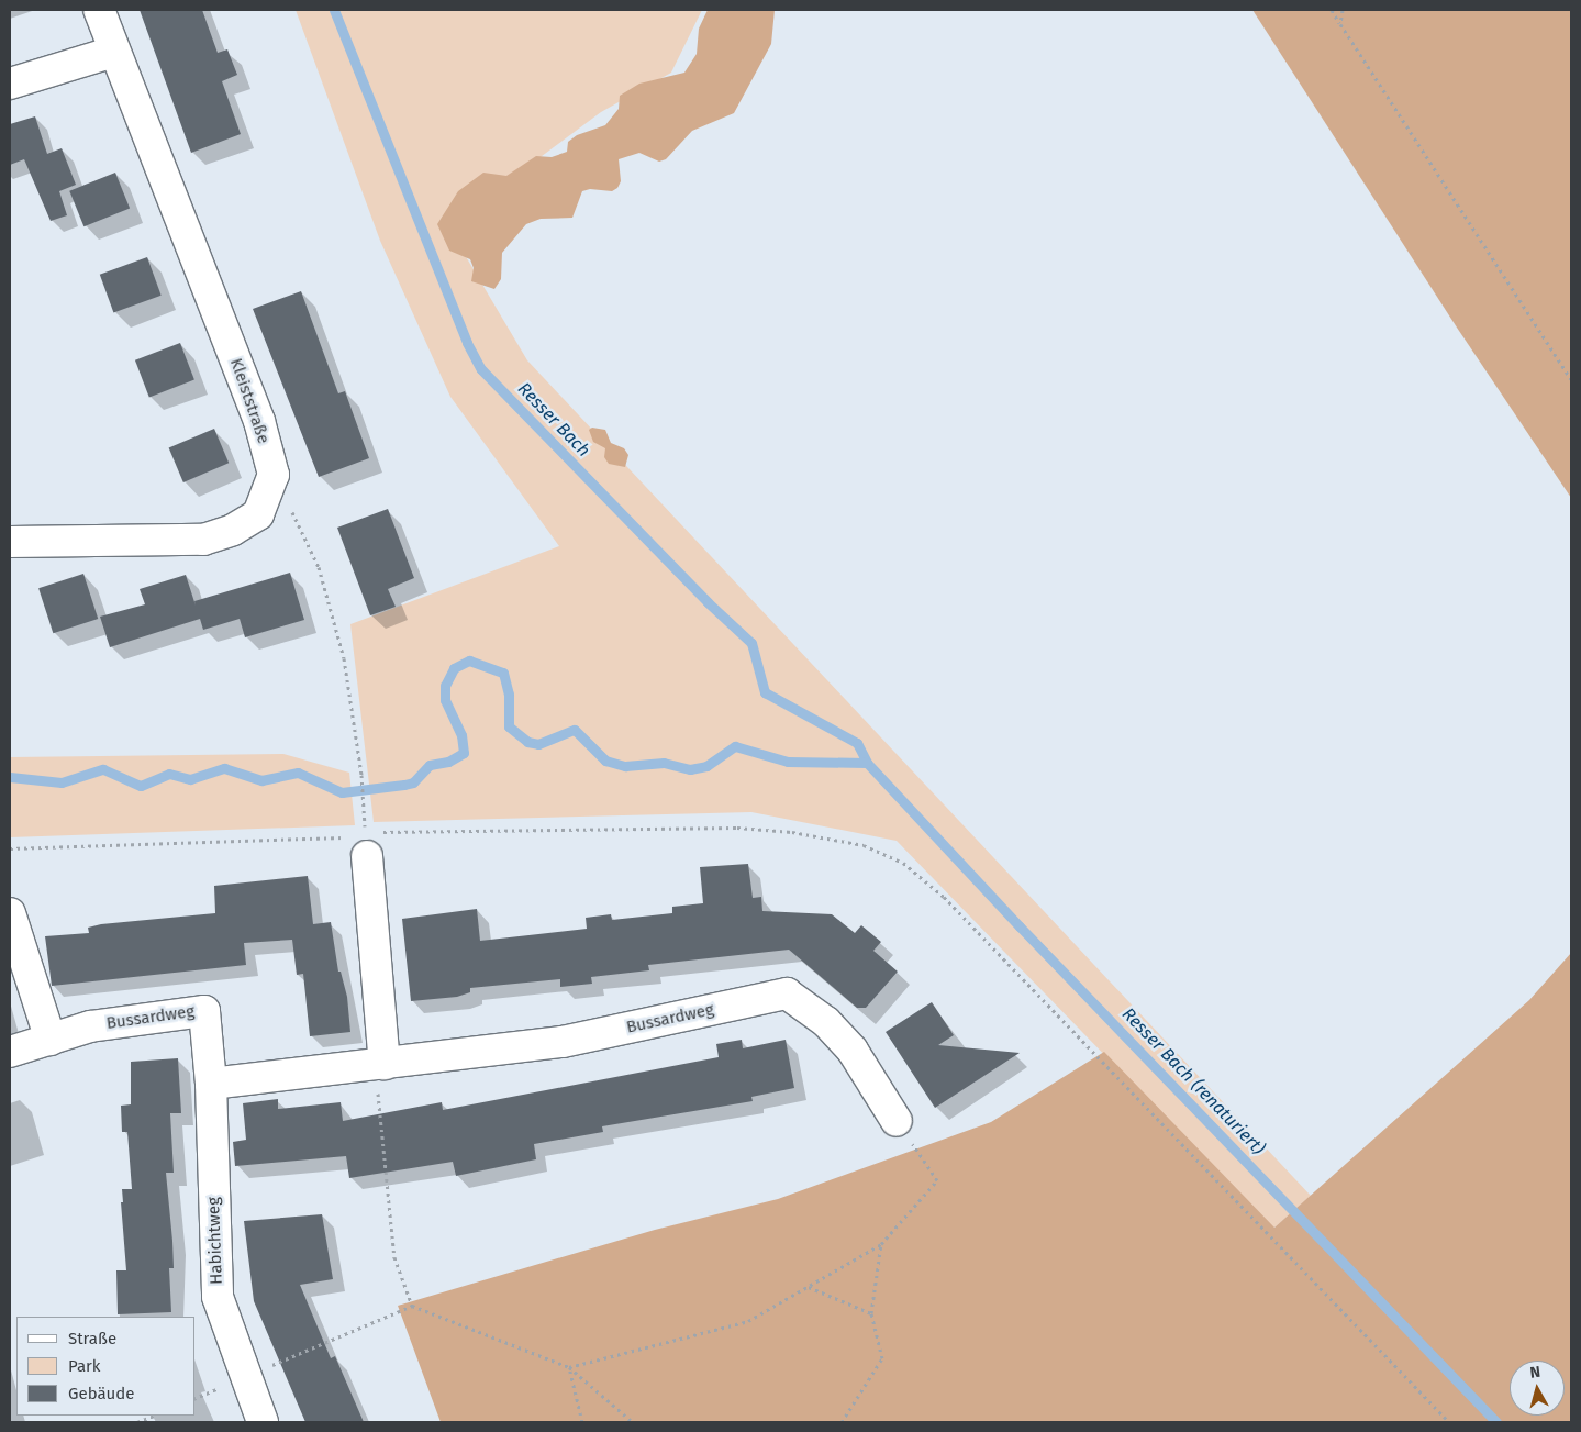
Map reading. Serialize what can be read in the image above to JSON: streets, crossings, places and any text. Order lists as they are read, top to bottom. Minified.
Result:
{"streets":{"street":["Kleiststraße","Bussardweg","Habichtweg"]},"crossings":[["Bussardweg","Habichtweg"]],"water":["Resser Bach","Resser Bach (renaturiert)"],"legend":["Straße","Park","Gebäude"],"north":"top"}
